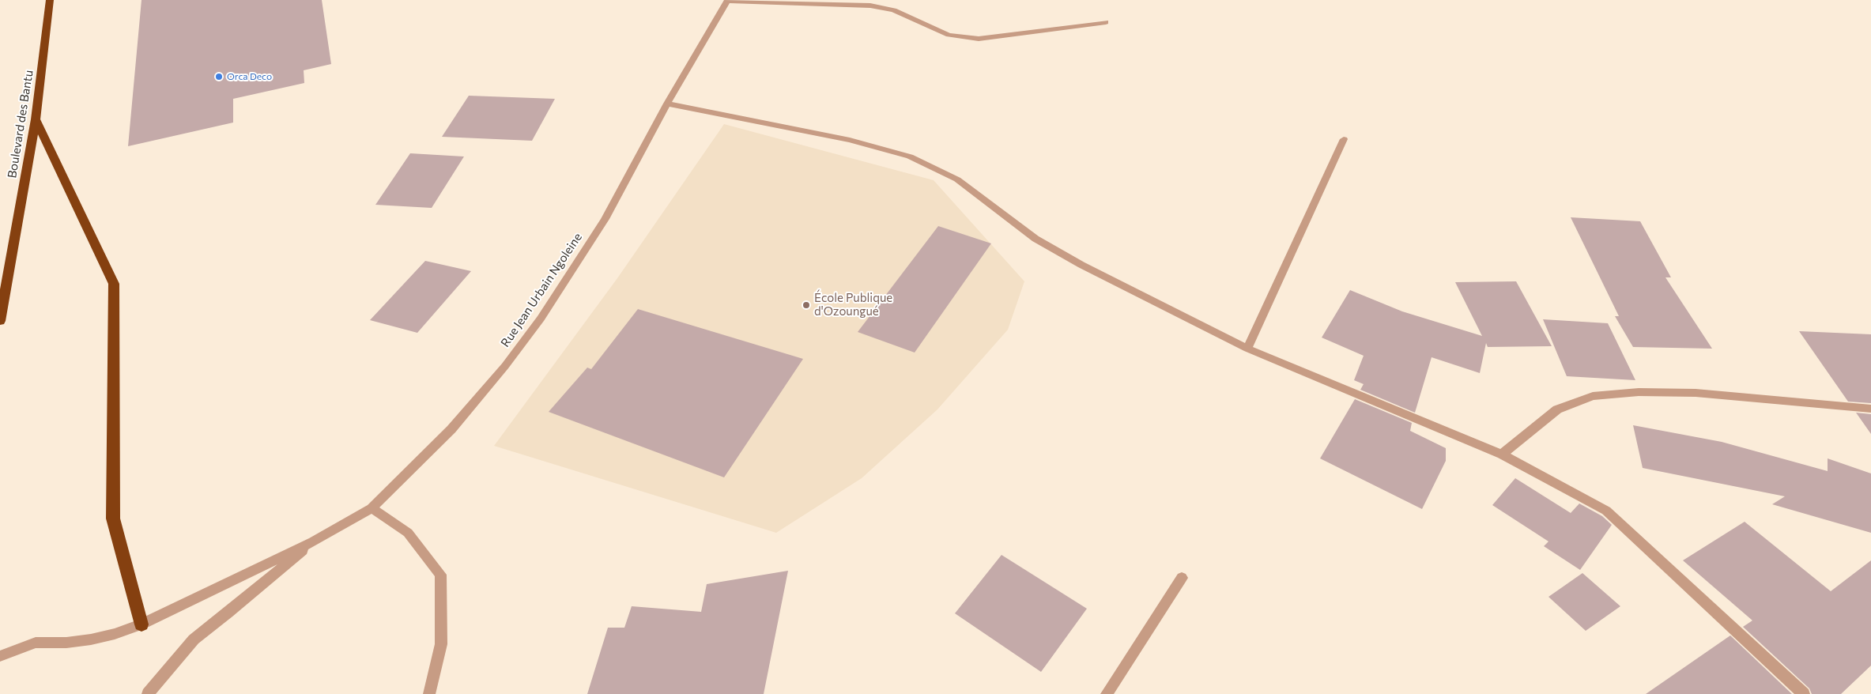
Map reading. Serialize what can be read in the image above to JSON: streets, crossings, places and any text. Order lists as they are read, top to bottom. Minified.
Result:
{"streets":{"highway":["Boulevard des Bantu"],"street":["Rue Jean Urbain Ngoleine"]},"places":["Orca Deco","École Publique d'Ozoungué"]}
